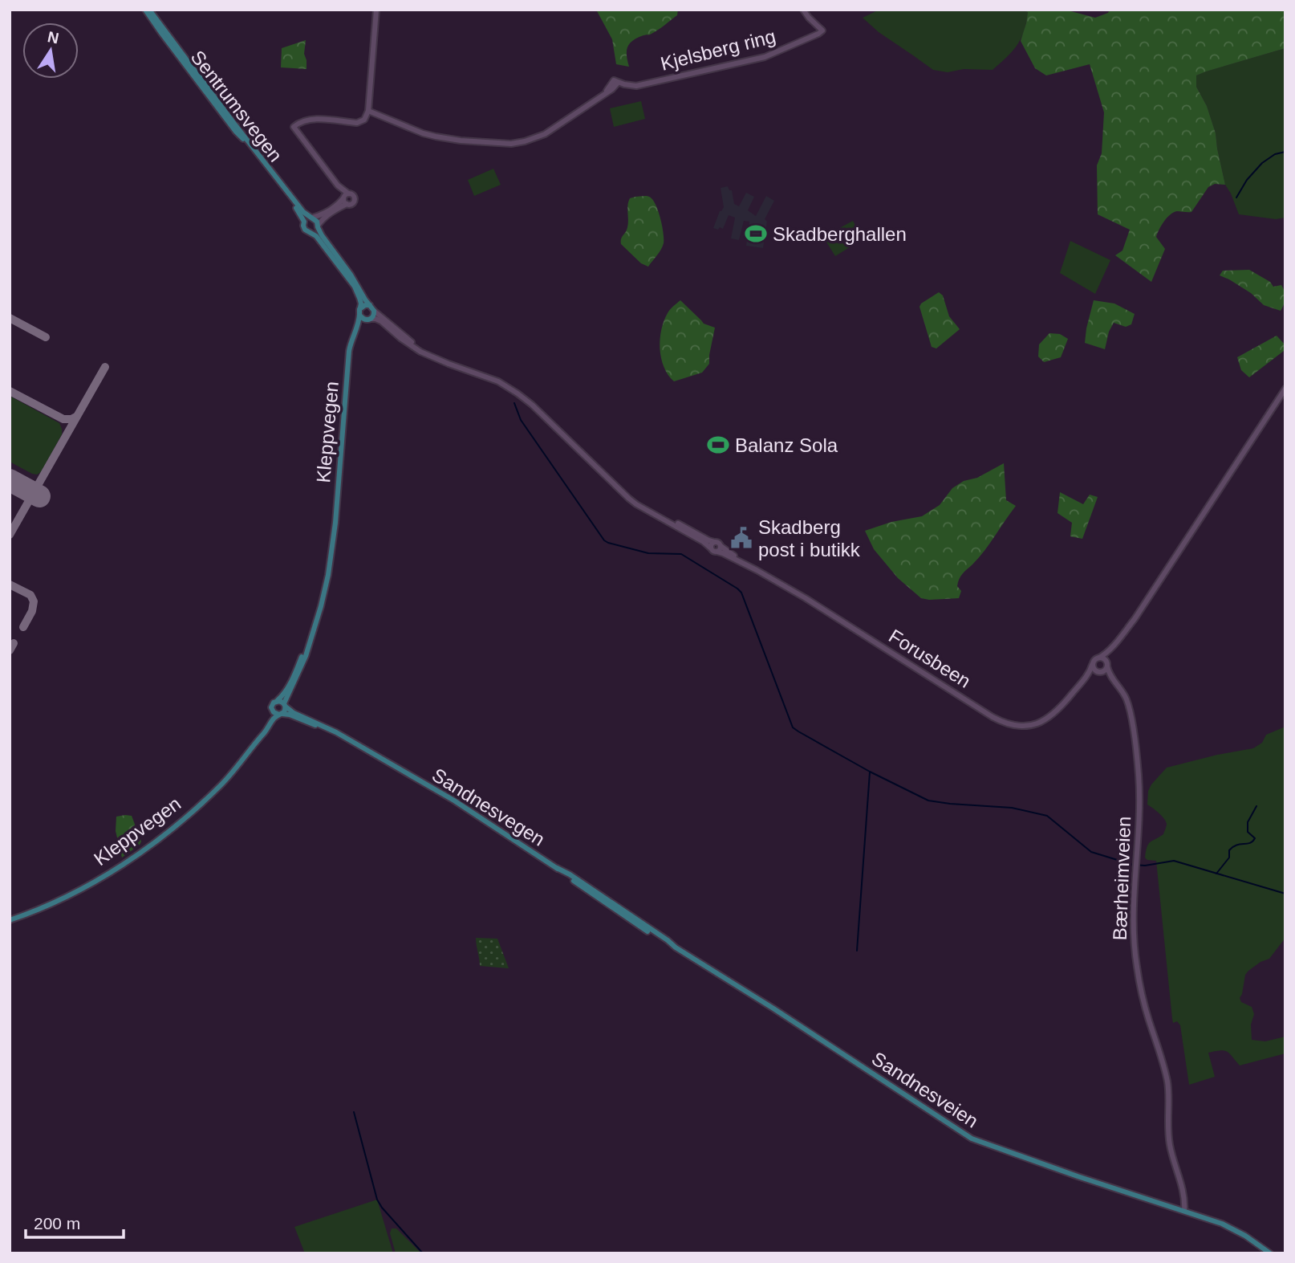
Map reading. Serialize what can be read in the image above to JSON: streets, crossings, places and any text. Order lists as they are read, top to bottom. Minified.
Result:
{"streets":{"main road":["Kjelsberg ring","Sentrumsvegen","Kleppvegen","Forusbeen","Sandnesvegen","Bærheimveien","Sandnesveien"]},"crossings":[["Sentrumsvegen","Kleppvegen"],["Sentrumsvegen","Forusbeen"],["Kleppvegen","Forusbeen"],["Kleppvegen","Sandnesvegen"],["Forusbeen","Bærheimveien"],["Sandnesvegen","Sandnesveien"],["Bærheimveien","Sandnesveien"]],"places":{"sports":["Skadberghallen","Balanz Sola"],"public building":["Skadberg post i butikk"]},"scale_bar":"200 m","north":"top"}
